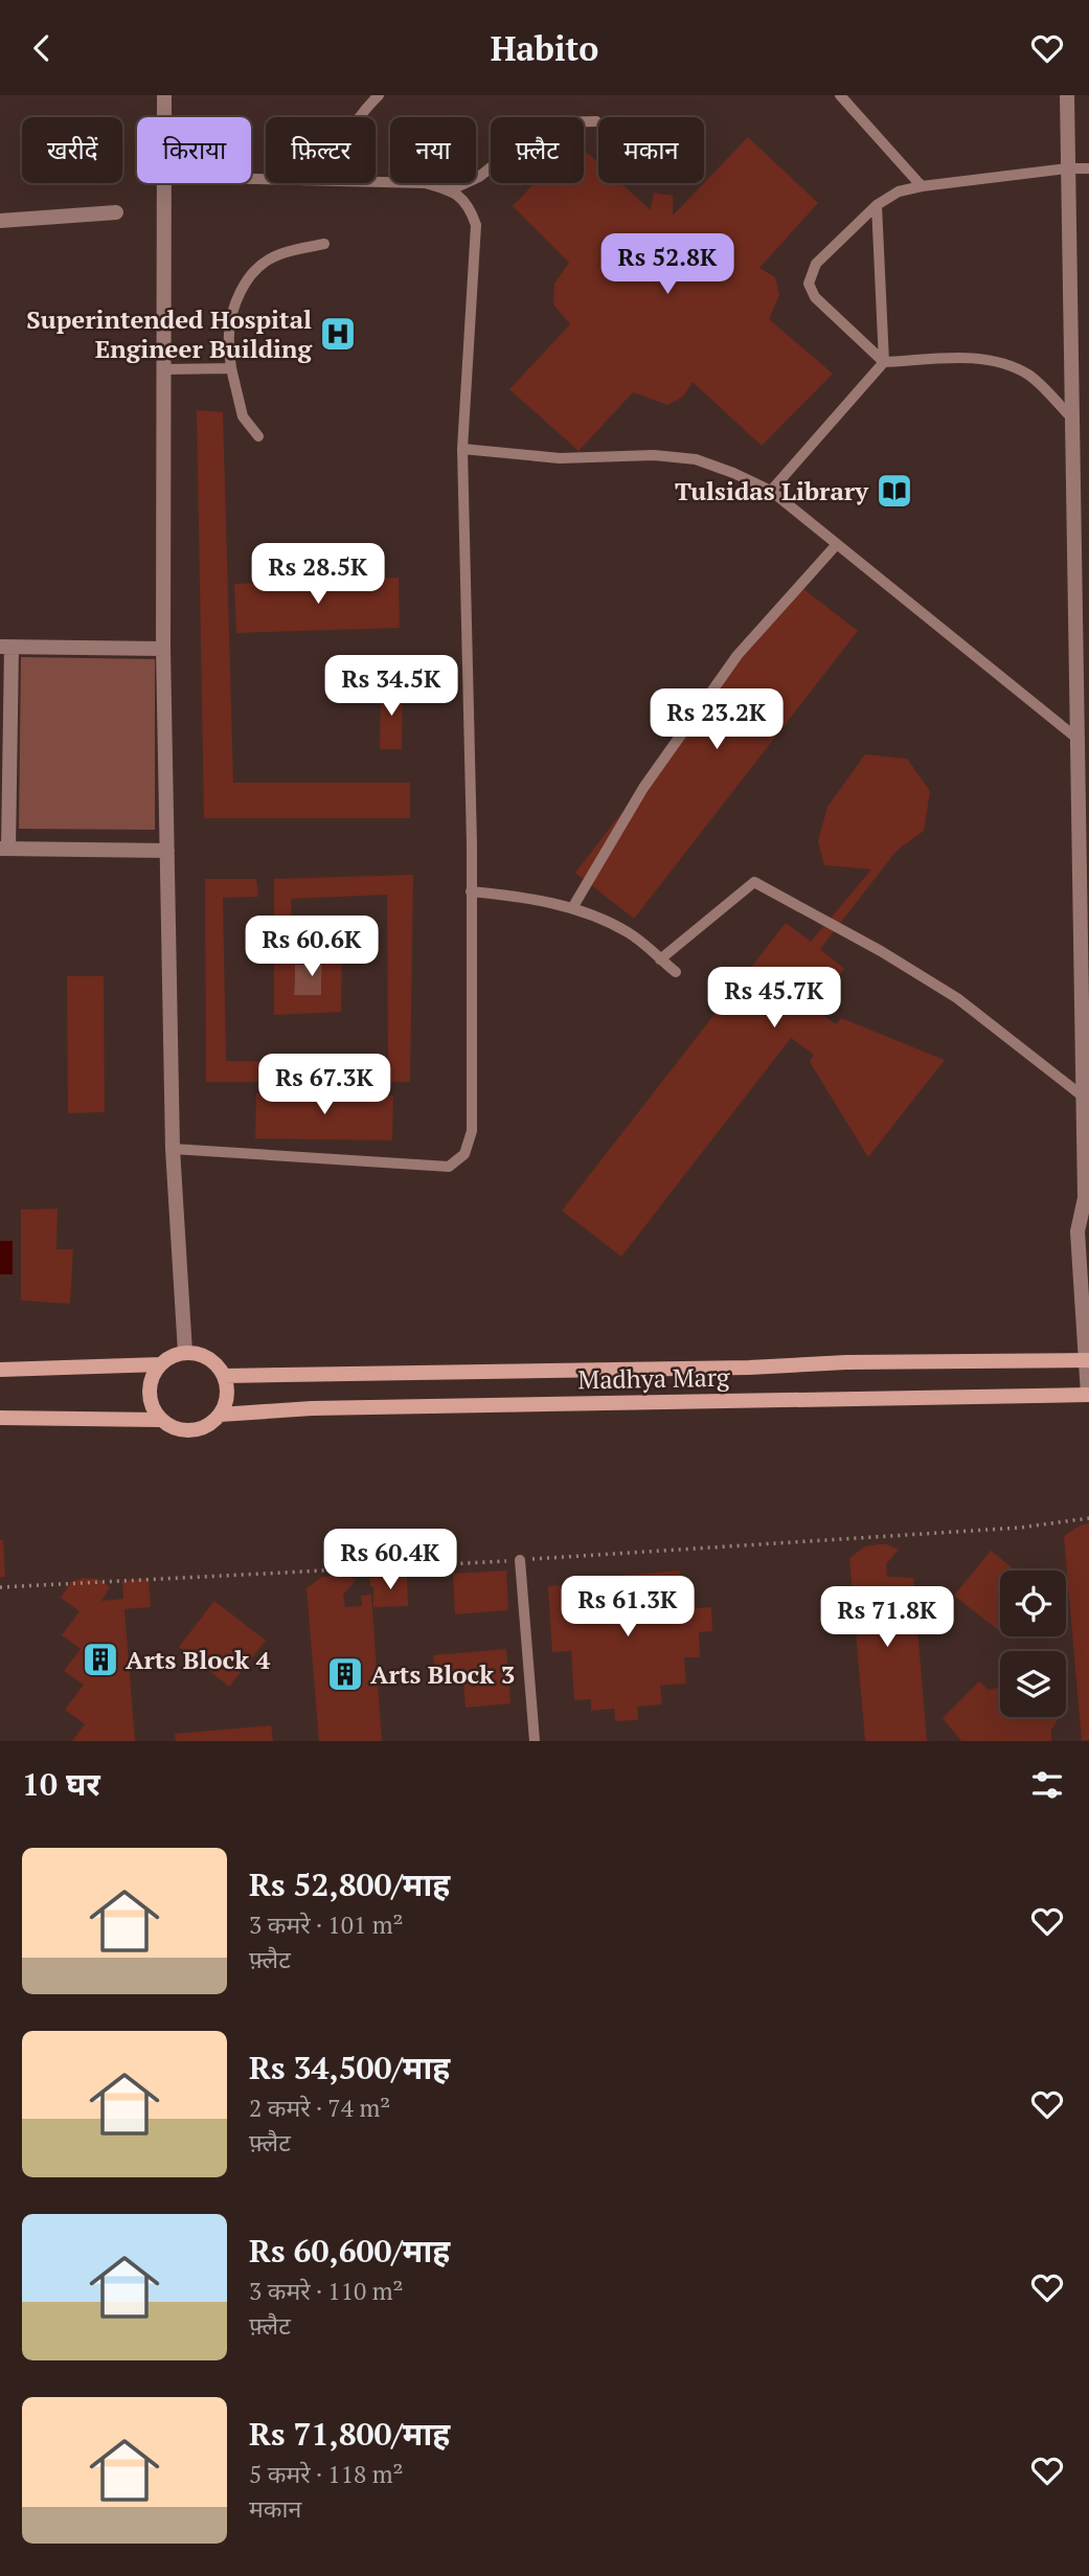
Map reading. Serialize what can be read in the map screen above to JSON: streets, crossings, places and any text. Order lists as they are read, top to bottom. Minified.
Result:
{"streets":{"main road":["Madhya Marg"]},"places":{"hospital":["Superintended Hospital Engineer Building"],"library":["Tulsidas Library"],"building":["Arts Block 4","Arts Block 3"]},"page":{"header":"Habito","chip":["खरीदें","किराया","फ़िल्टर","नया","फ़्लैट","मकान"],"price":["Rs 52.8K","Rs 28.5K","Rs 34.5K","Rs 23.2K","Rs 60.6K","Rs 45.7K","Rs 67.3K","Rs 60.4K","Rs 61.3K","Rs 71.8K"],"heading":"10 घर","list":[{"name":"Rs 52,800/माह","note":"3 कमरे · 101 m² · फ़्लैट"},{"name":"Rs 34,500/माह","note":"2 कमरे · 74 m² · फ़्लैट"},{"name":"Rs 60,600/माह","note":"3 कमरे · 110 m² · फ़्लैट"},{"name":"Rs 71,800/माह","note":"5 कमरे · 118 m² · मकान"}]}}
